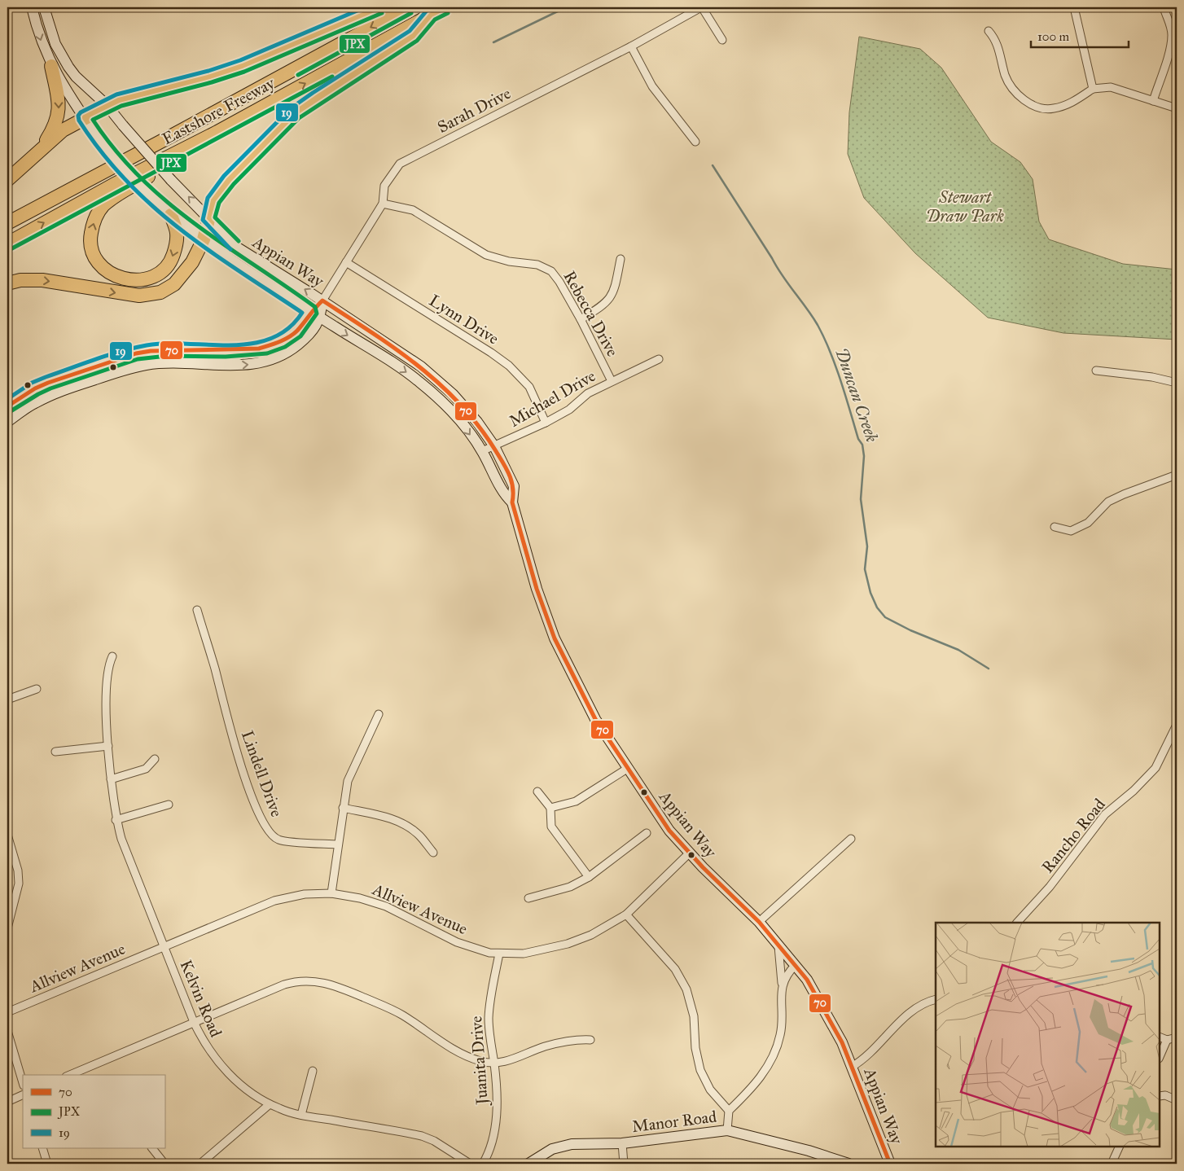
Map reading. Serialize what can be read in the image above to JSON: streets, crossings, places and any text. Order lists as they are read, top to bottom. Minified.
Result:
{"streets":{"highway":["Eastshore Freeway"],"main road":["Appian Way","Manor Road"],"street":["Sarah Drive","Rebecca Drive","Lynn Drive","Michael Drive","Lindell Drive","Rancho Road","Allview Avenue","Kelvin Road","Juanita Drive"]},"crossings":[["Sarah Drive","Appian Way"],["Sarah Drive","Rebecca Drive"],["Sarah Drive","Lynn Drive"],["Appian Way","Michael Drive"],["Appian Way","Allview Avenue"],["Rebecca Drive","Michael Drive"],["Lynn Drive","Michael Drive"],["Allview Avenue","Kelvin Road"],["Allview Avenue","Juanita Drive"]],"water":["Duncan Creek"],"parks":["Stewart Draw Park"],"lines":["transit line 19","transit line JPX","transit line 70"],"legend":["70","JPX","19"],"scale_bar":"100 m"}
